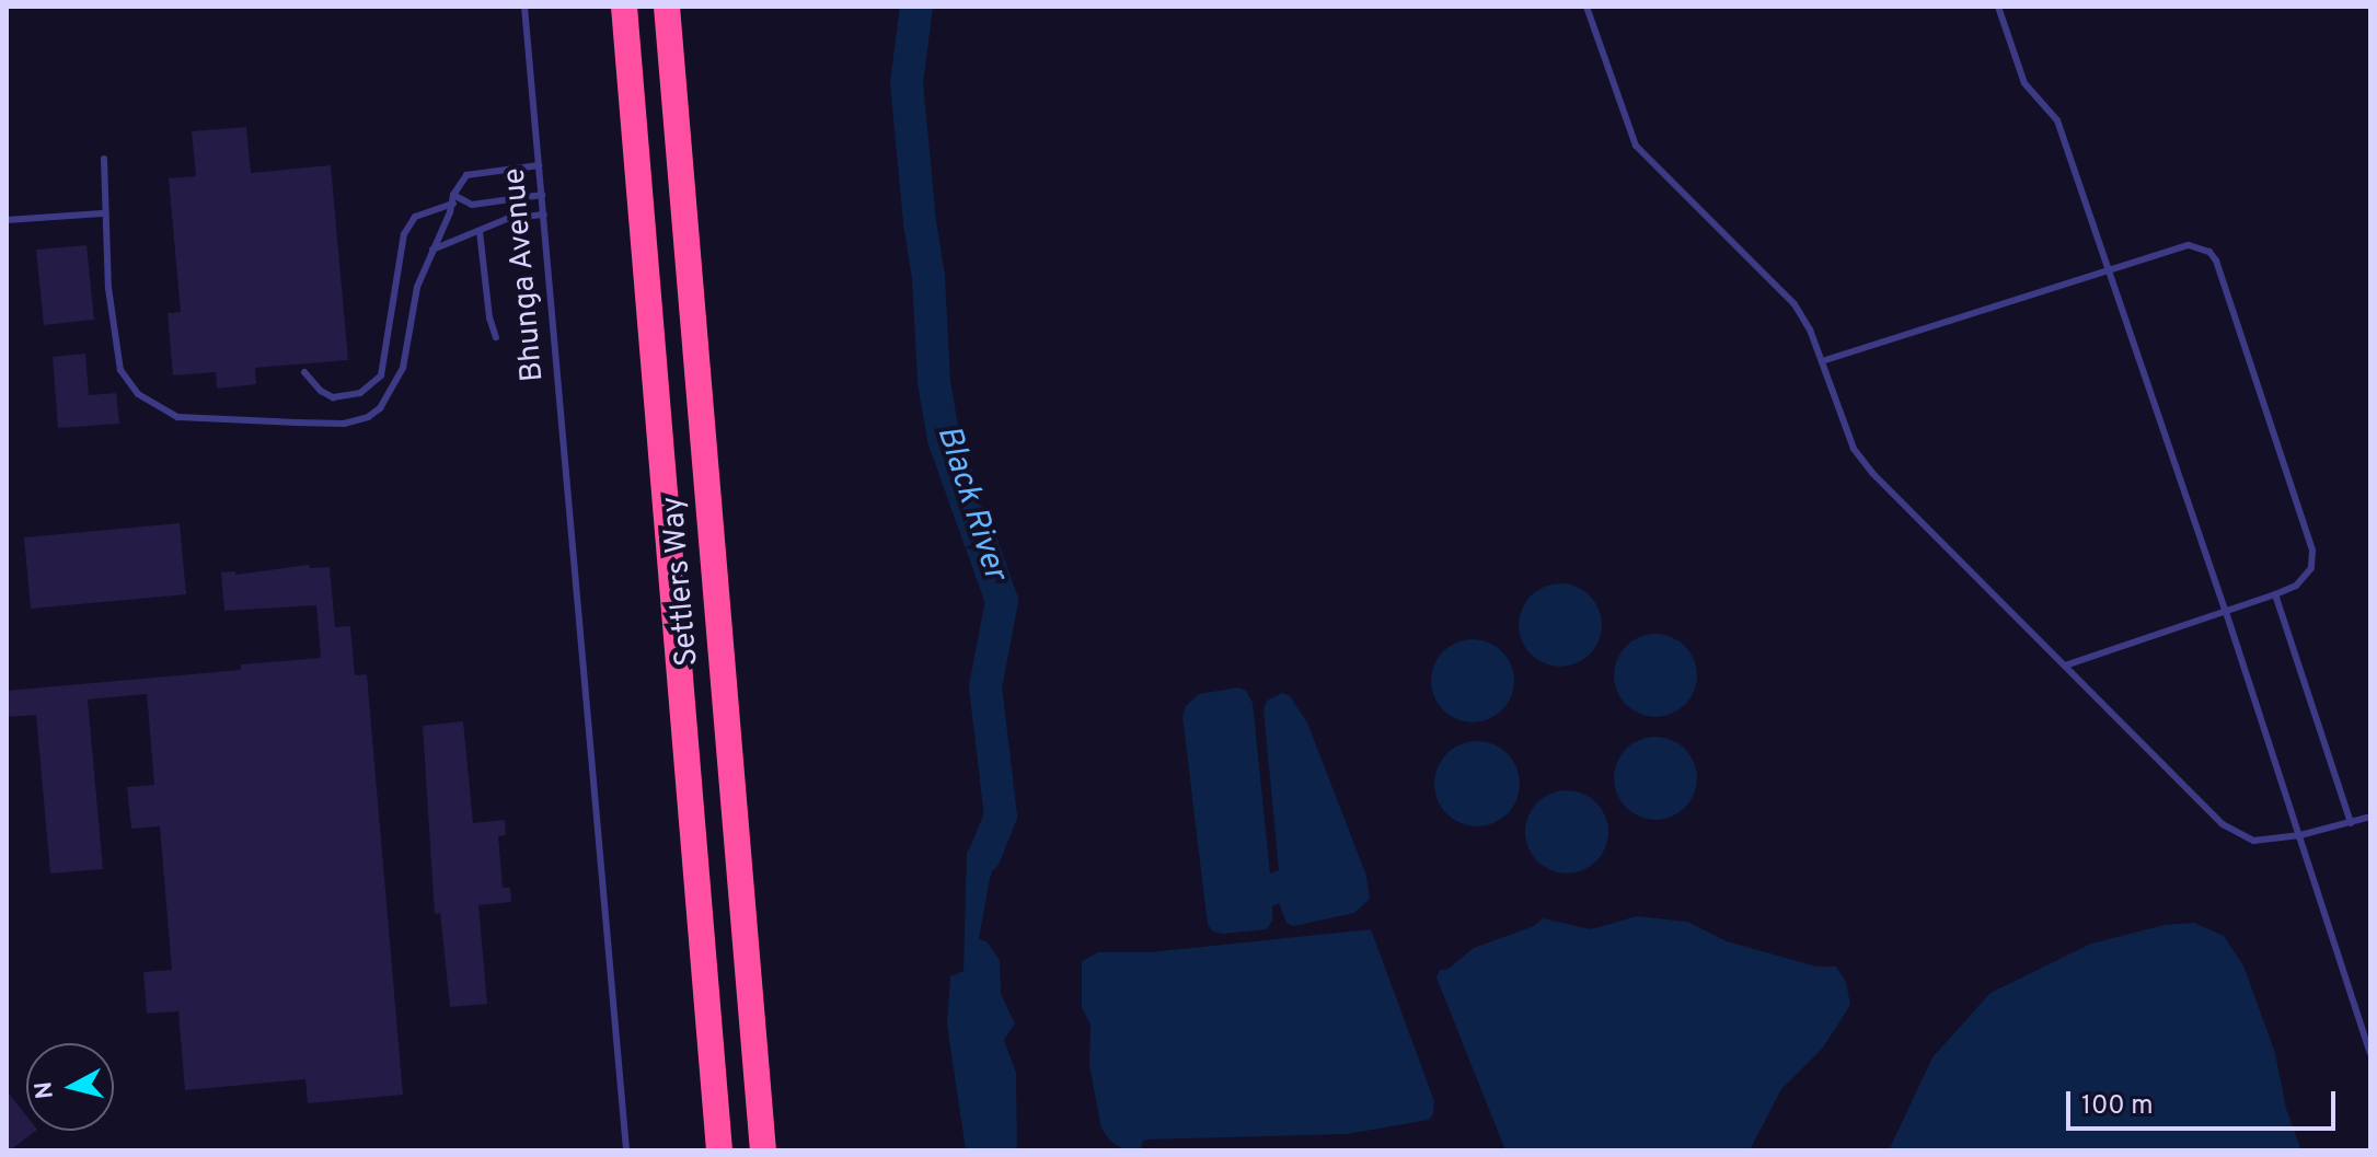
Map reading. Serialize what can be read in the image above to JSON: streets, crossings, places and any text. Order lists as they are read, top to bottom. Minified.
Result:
{"streets":{"highway":["Settlers Way"],"lane":["Bhunga Avenue"]},"water":["Black River"],"scale_bar":"100 m","north":"left"}
